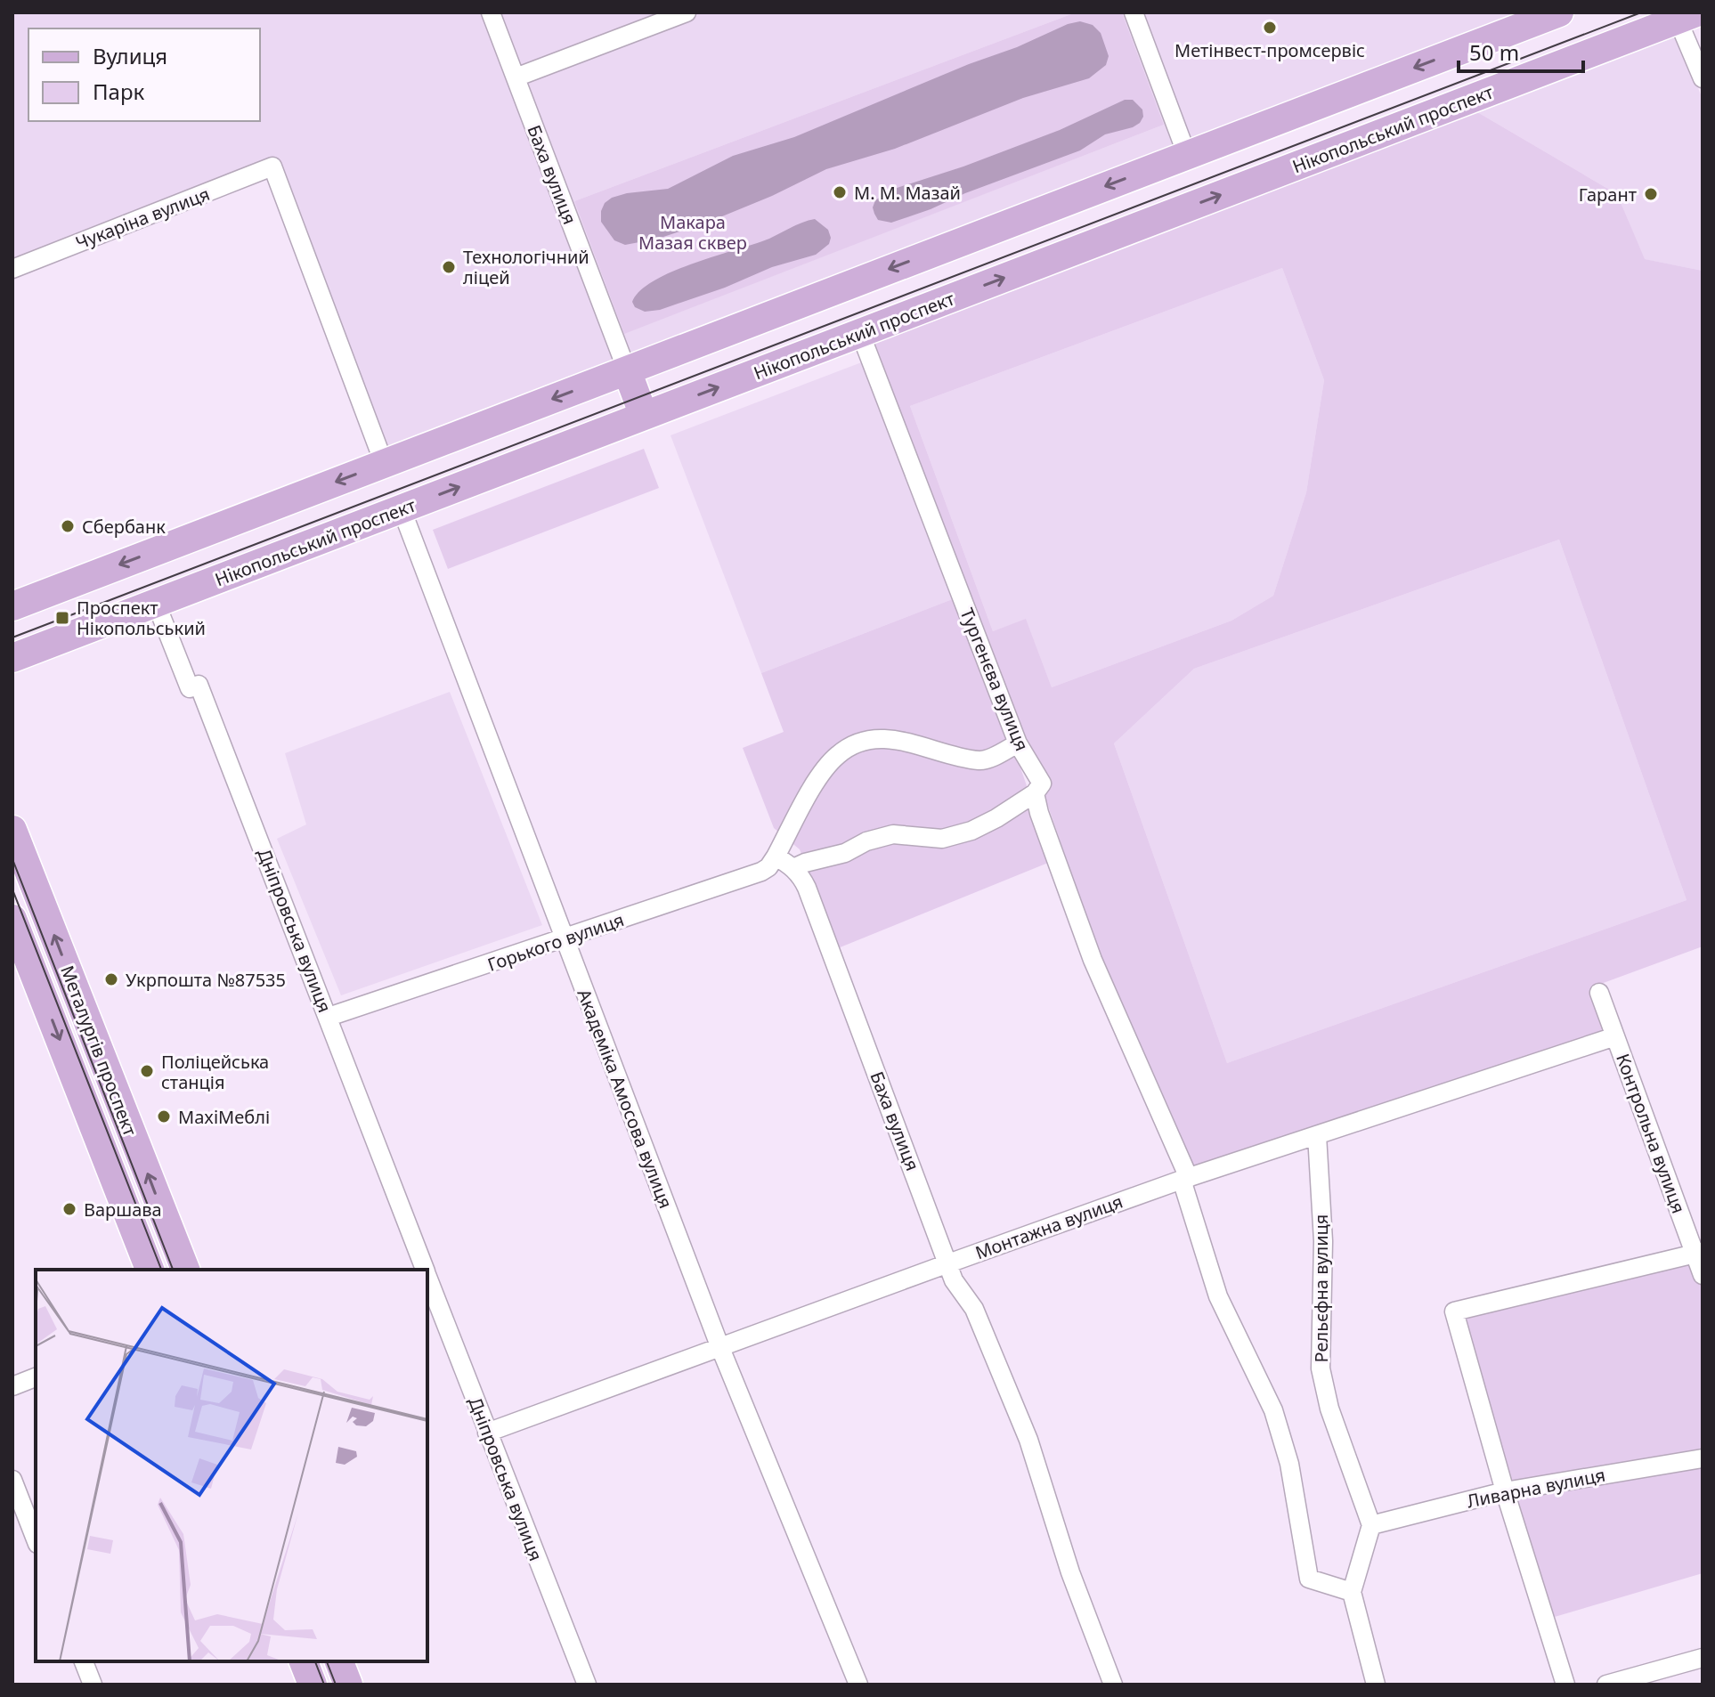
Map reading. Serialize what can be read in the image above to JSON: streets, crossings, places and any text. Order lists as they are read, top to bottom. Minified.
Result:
{"streets":{"main road":["Нікопольський проспект","Баха вулиця","Металургів проспект"],"street":["Чукаріна вулиця","Тургенєва вулиця","Дніпровська вулиця","Горького вулиця","Академіка Амосова вулиця","Контрольна вулиця","Монтажна вулиця","Рельєфна вулиця","Ливарна вулиця"]},"crossings":[["Нікопольський проспект","Баха вулиця"],["Нікопольський проспект","Тургенєва вулиця"],["Нікопольський проспект","Дніпровська вулиця"],["Нікопольський проспект","Академіка Амосова вулиця"],["Баха вулиця","Горького вулиця"],["Баха вулиця","Монтажна вулиця"],["Тургенєва вулиця","Монтажна вулиця"],["Дніпровська вулиця","Горького вулиця"],["Дніпровська вулиця","Монтажна вулиця"],["Горького вулиця","Академіка Амосова вулиця"],["Академіка Амосова вулиця","Монтажна вулиця"],["Контрольна вулиця","Монтажна вулиця"],["Монтажна вулиця","Рельєфна вулиця"],["Рельєфна вулиця","Ливарна вулиця"]],"parks":["Макара Мазая сквер"],"places":{"other":["Метінвест-промсервіс","М. М. Мазай","Гарант","Технологічний ліцей","Сбербанк","Укрпошта №87535","Поліцейська станція","MaxiМеблі","Варшава"],"transit":["Проспект Нікопольський"]},"legend":["Вулиця","Парк"],"scale_bar":"50 m"}
